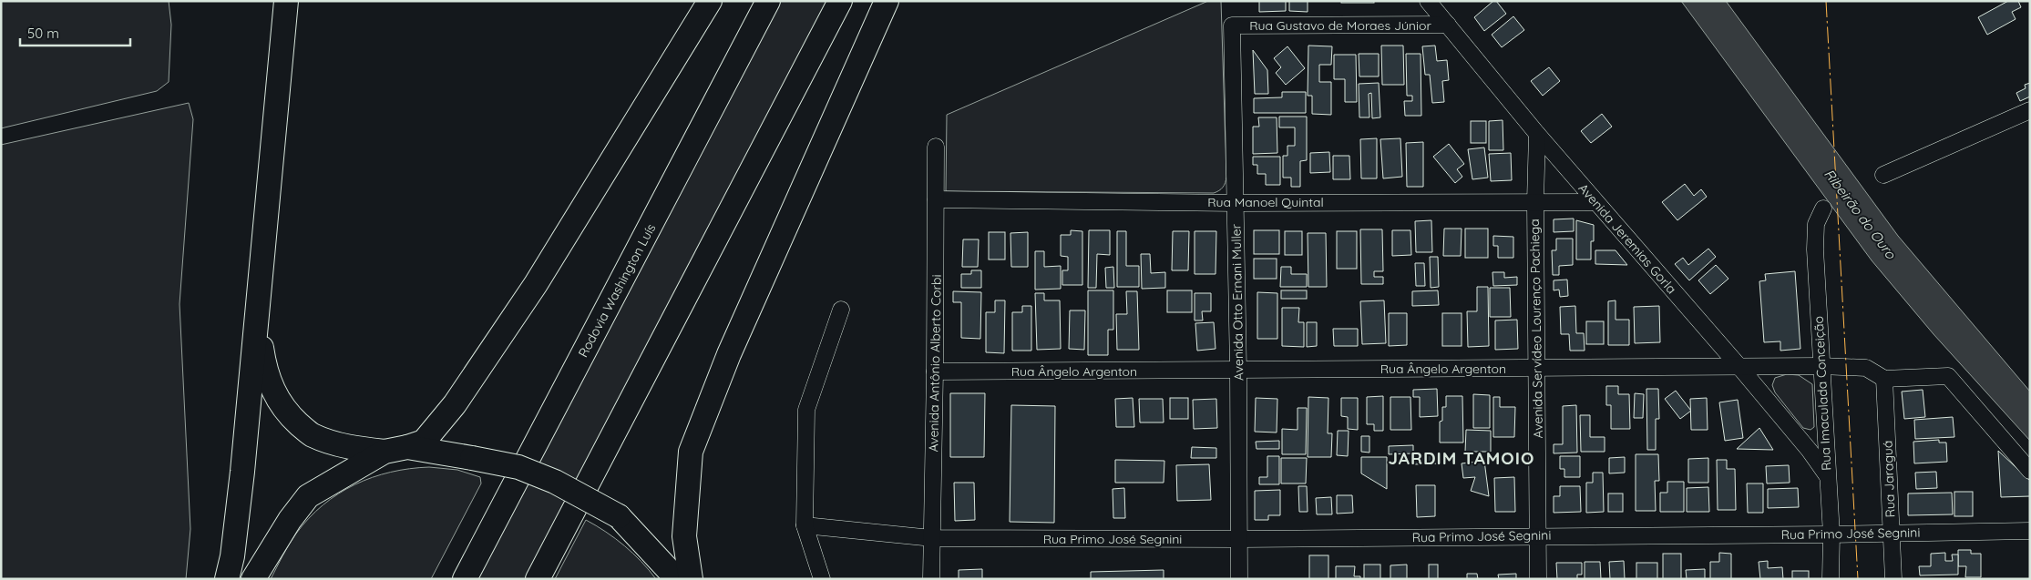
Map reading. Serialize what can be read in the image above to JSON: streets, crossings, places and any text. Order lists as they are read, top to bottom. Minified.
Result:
{"streets":{"highway":["Rodovia Washington Luís"],"street":["Rua Gustavo de Moraes Júnior","Rua Manoel Quintal","Avenida Jeremias Gorla","Avenida Otto Ernani Muller","Avenida Servídeo Lourenço Pachiega","Avenida Antônio Alberto Corbi","Rua Ângelo Argenton","Rua Imaculada Conceição","Rua Jaraguá","Rua Primo José Segnini"]},"crossings":[["Rua Gustavo de Moraes Júnior","Avenida Jeremias Gorla"],["Rua Gustavo de Moraes Júnior","Avenida Otto Ernani Muller"],["Rua Manoel Quintal","Avenida Jeremias Gorla"],["Rua Manoel Quintal","Avenida Otto Ernani Muller"],["Rua Manoel Quintal","Avenida Servídeo Lourenço Pachiega"],["Rua Manoel Quintal","Avenida Antônio Alberto Corbi"],["Avenida Jeremias Gorla","Avenida Servídeo Lourenço Pachiega"],["Avenida Jeremias Gorla","Rua Ângelo Argenton"],["Avenida Jeremias Gorla","Rua Imaculada Conceição"],["Avenida Otto Ernani Muller","Rua Ângelo Argenton"],["Avenida Otto Ernani Muller","Rua Primo José Segnini"],["Avenida Servídeo Lourenço Pachiega","Rua Ângelo Argenton"],["Avenida Servídeo Lourenço Pachiega","Rua Primo José Segnini"],["Avenida Antônio Alberto Corbi","Rua Ângelo Argenton"],["Avenida Antônio Alberto Corbi","Rua Primo José Segnini"],["Rua Ângelo Argenton","Rua Imaculada Conceição"],["Rua Ângelo Argenton","Rua Jaraguá"],["Rua Imaculada Conceição","Rua Primo José Segnini"],["Rua Jaraguá","Rua Primo José Segnini"]],"districts":["JARDIM TAMOIO"],"water":["Ribeirão do Ouro"],"scale_bar":"50 m"}
